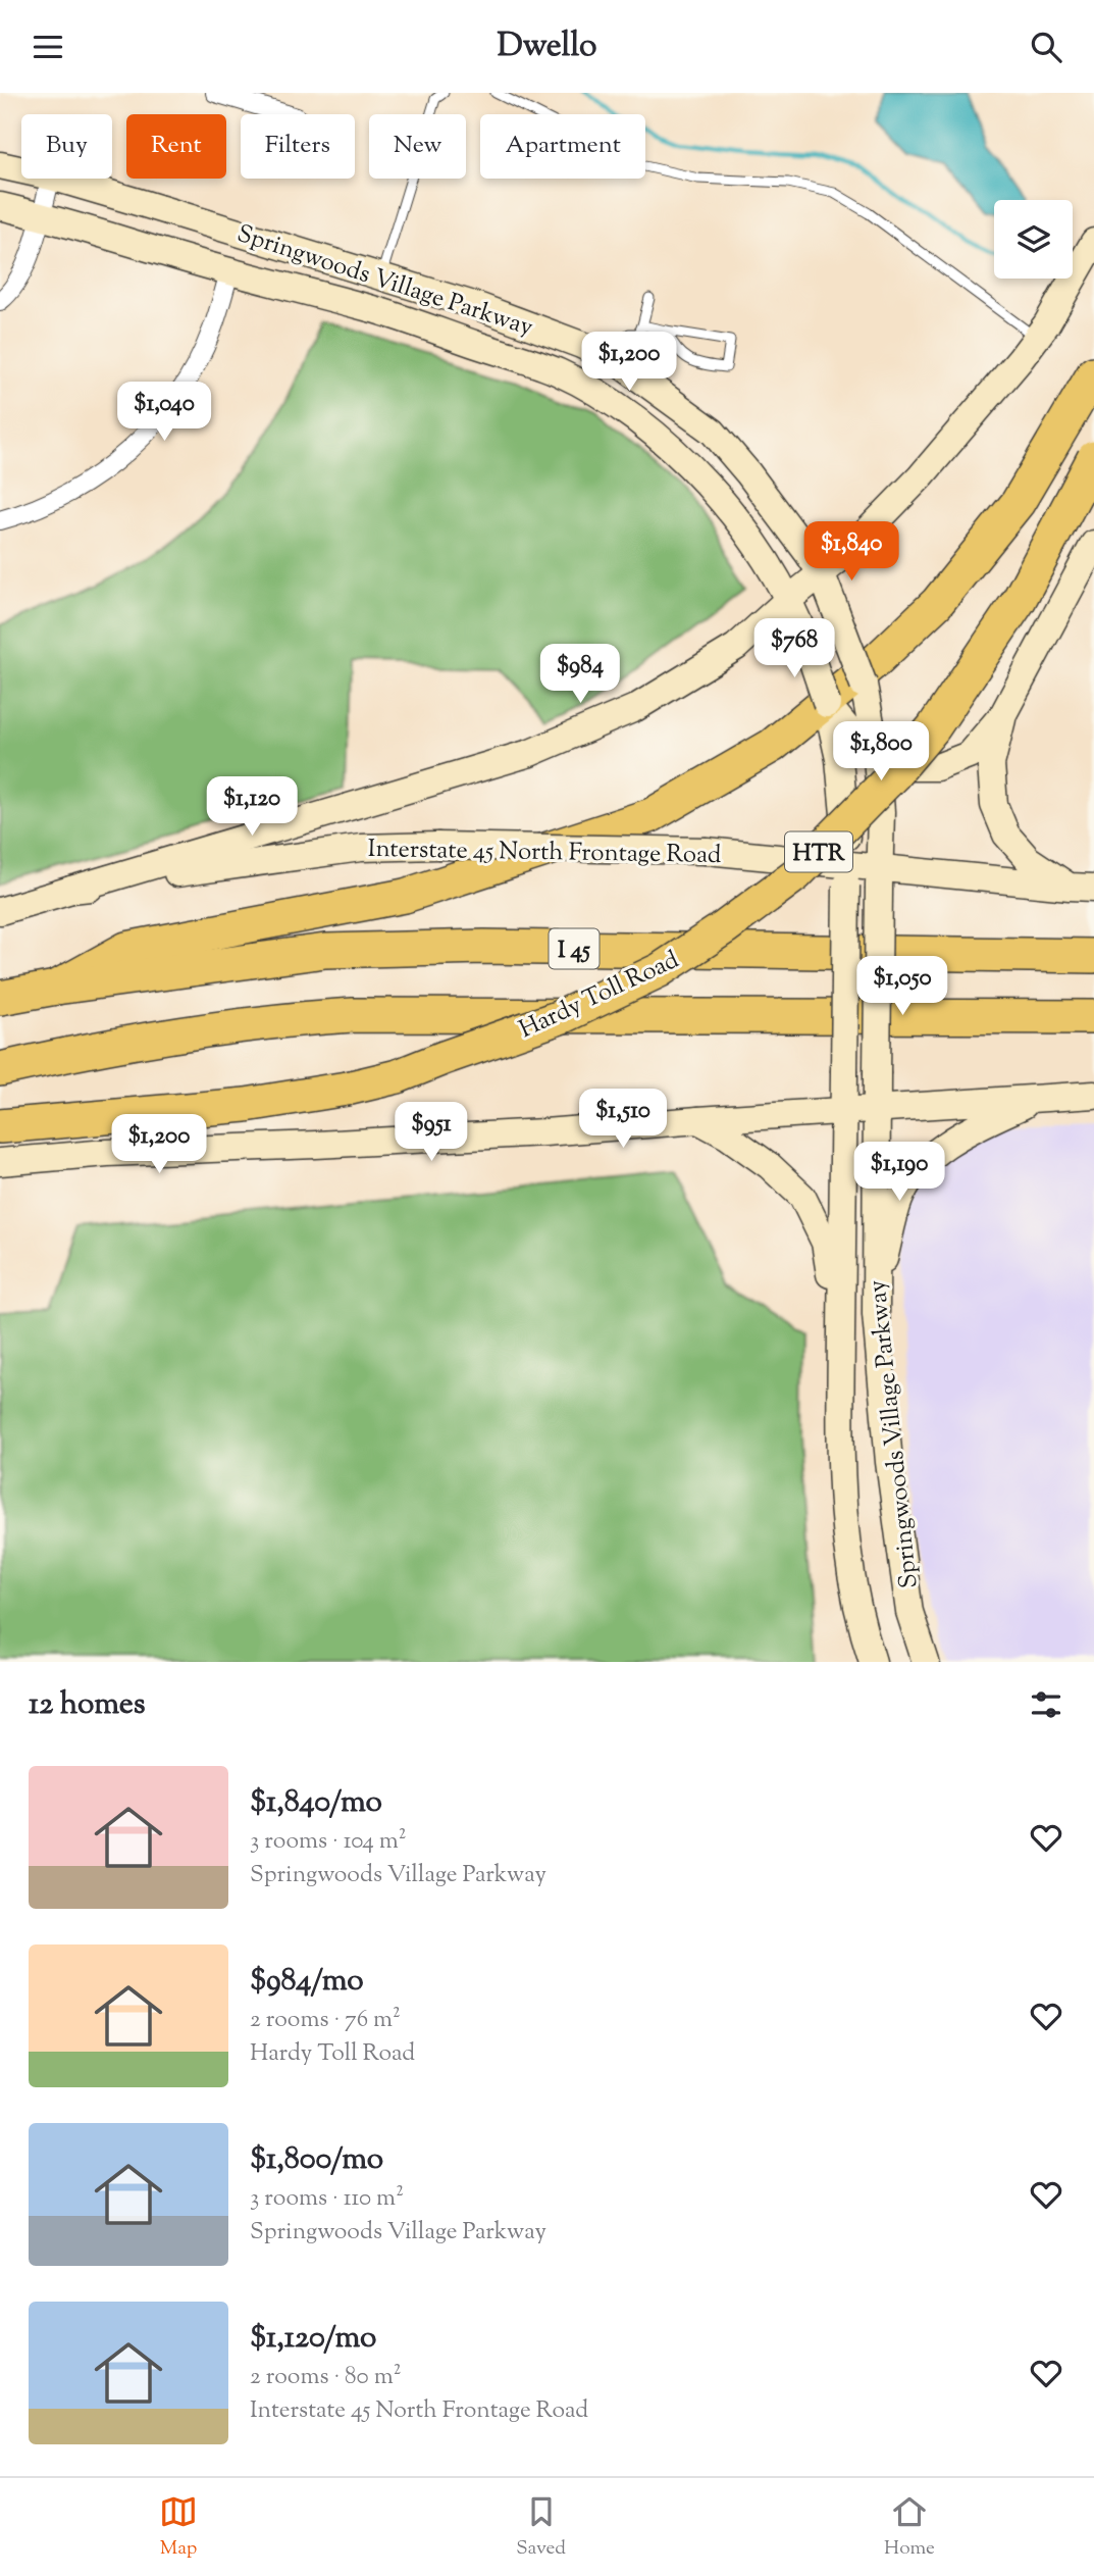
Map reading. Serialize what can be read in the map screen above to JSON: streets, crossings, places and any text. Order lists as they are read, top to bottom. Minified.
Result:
{"streets":{"highway":["HTR","I 45","Hardy Toll Road"],"main road":["Springwoods Village Parkway","Interstate 45 North Frontage Road"]},"crossings":[["Springwoods Village Parkway","Interstate 45 North Frontage Road"]],"page":{"header":"Dwello","chip":["Buy","Rent","Filters","New","Apartment"],"price":["$1,200","$1,040","$1,840","$768","$984","$1,800","$1,120","$1,050","$1,510","$951","$1,200","$1,190"],"heading":"12 homes","list":[{"name":"$1,840/mo","note":"3 rooms · 104 m² · Springwoods Village Parkway"},{"name":"$984/mo","note":"2 rooms · 76 m² · Hardy Toll Road"},{"name":"$1,800/mo","note":"3 rooms · 110 m² · Springwoods Village Parkway"},{"name":"$1,120/mo","note":"2 rooms · 80 m² · Interstate 45 North Frontage Road"}],"tabs":["Map","Saved","Home"]}}
